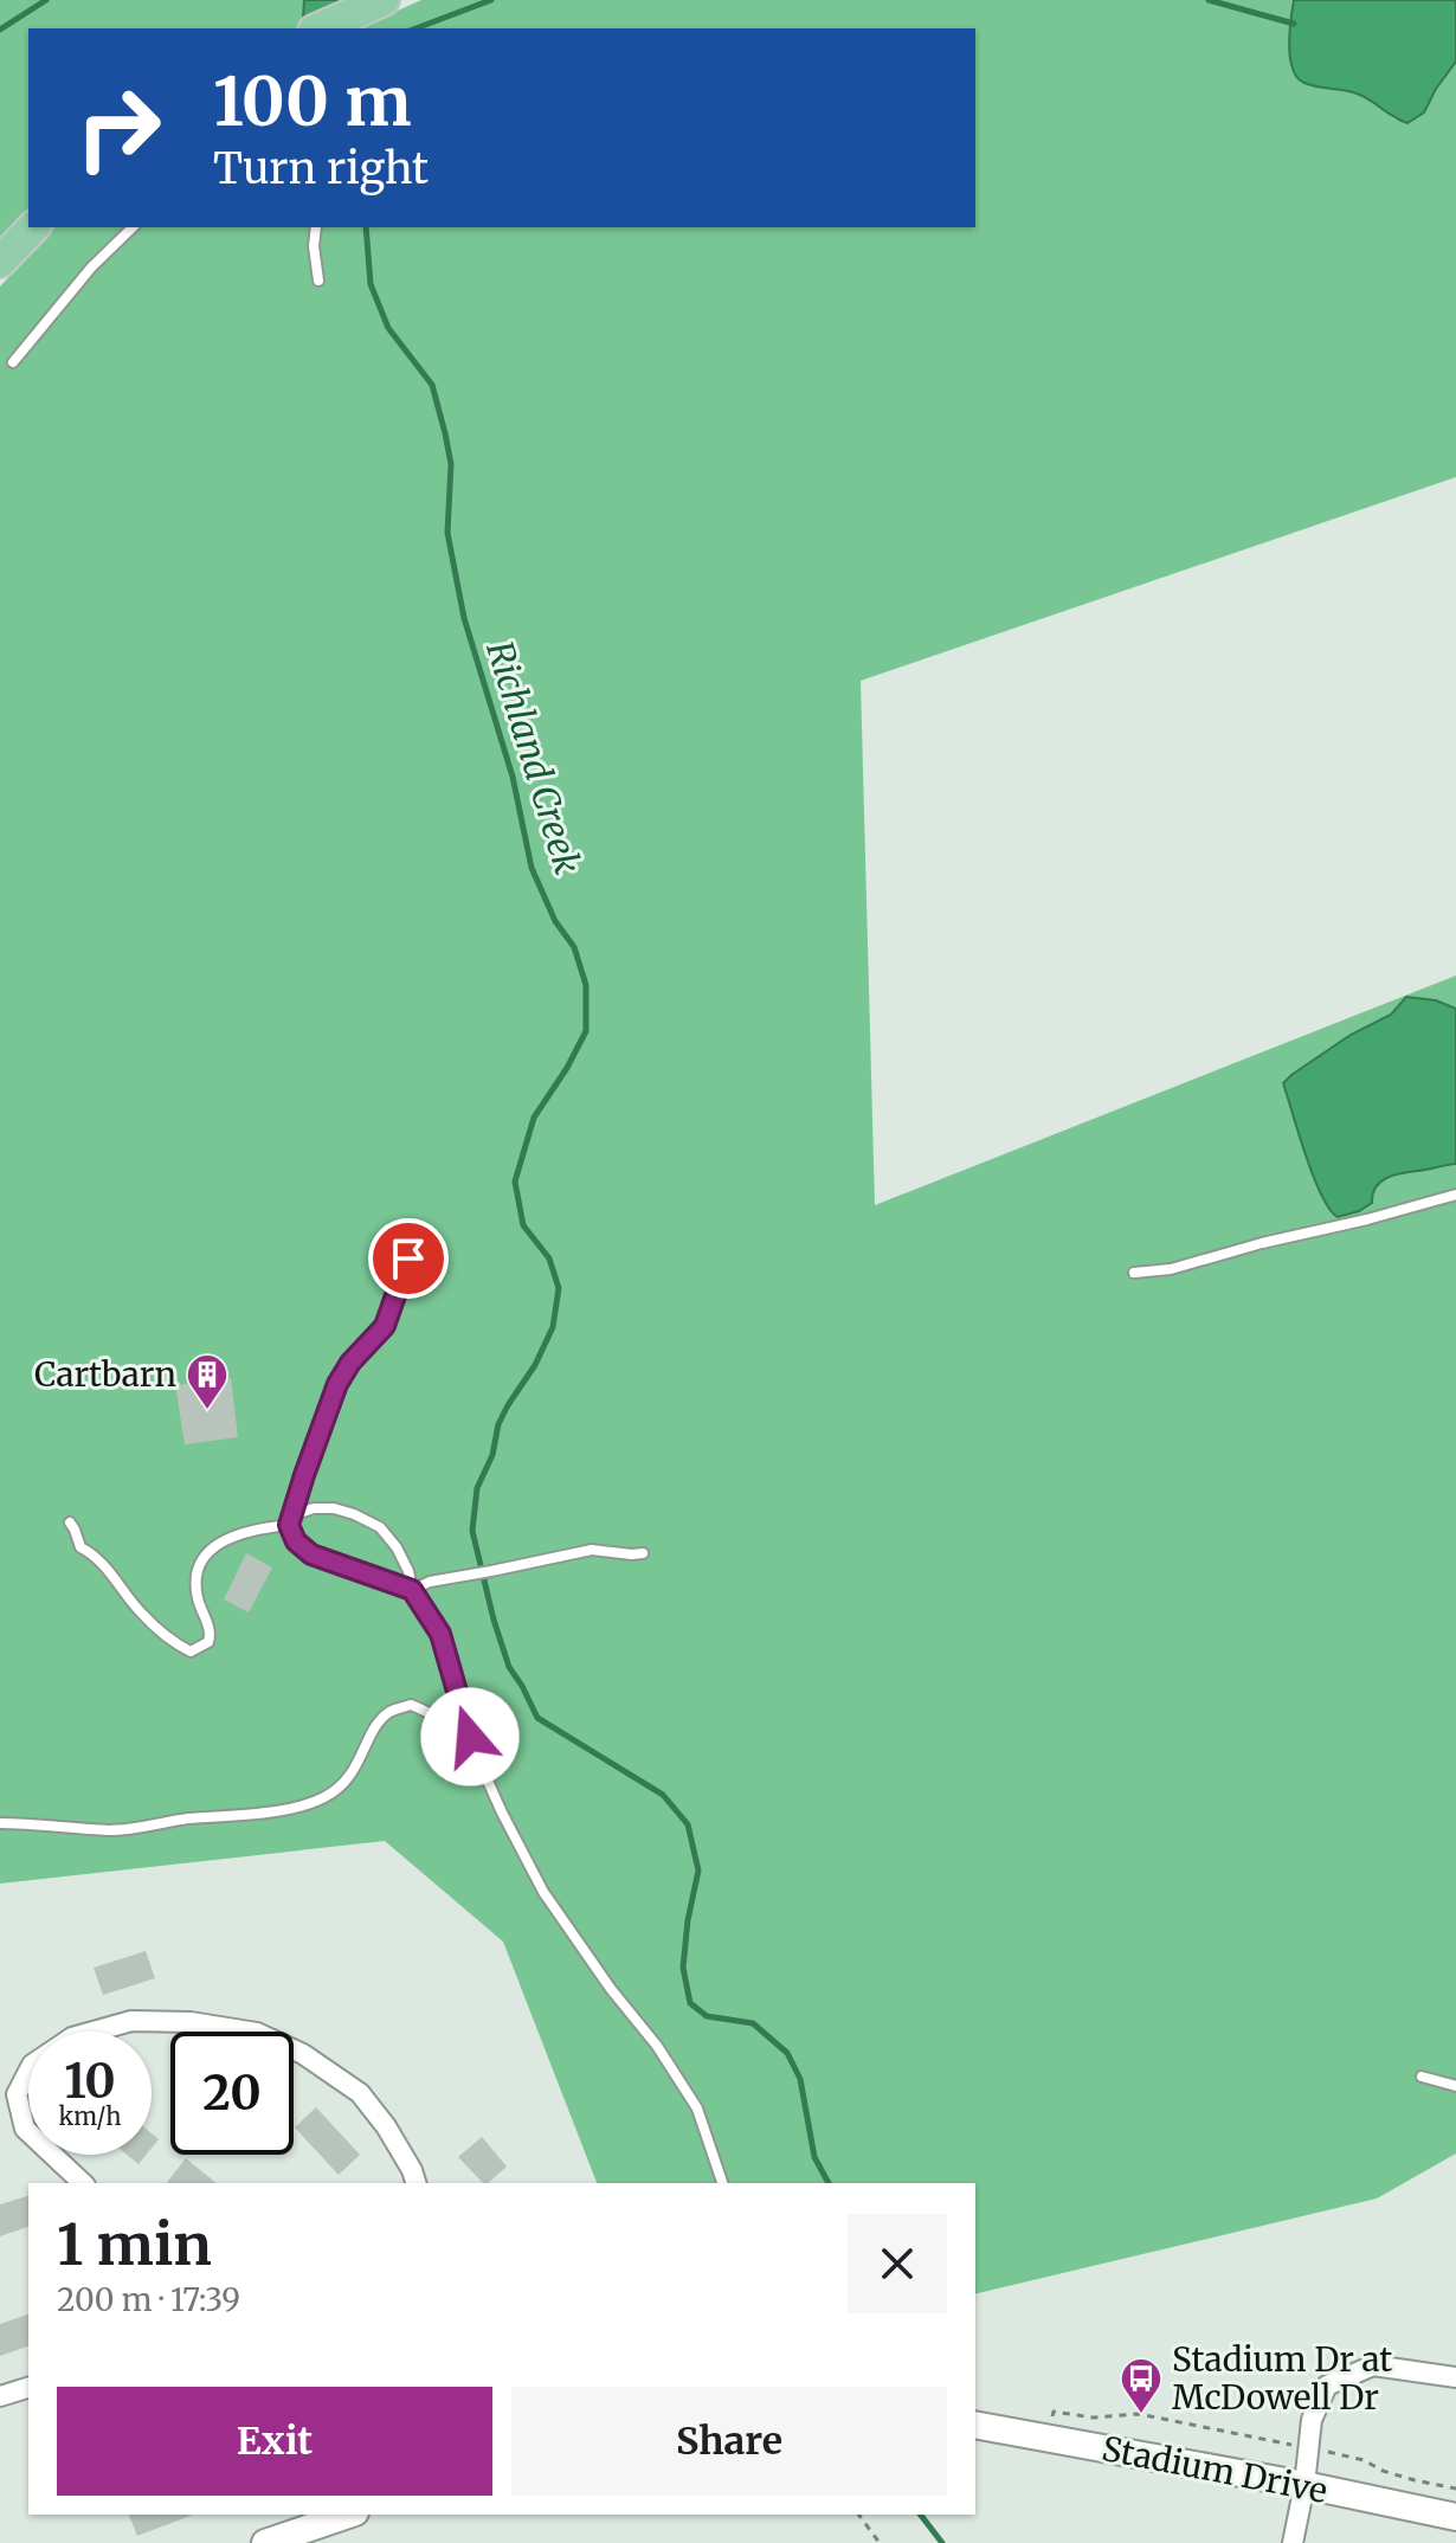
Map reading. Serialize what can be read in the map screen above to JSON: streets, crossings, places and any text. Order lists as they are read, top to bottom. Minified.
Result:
{"streets":{"street":["Stadium Drive"]},"water":["Richland Creek"],"places":{"building":["Cartbarn"],"bus stop":["Stadium Dr at McDowell Dr"]},"page":{"turn":["100 m","Turn right"],"speed":"10 km/h","limit":"20","heading":["1 min","200 m · 17:39"],"buttons":["Exit","Share"]}}
